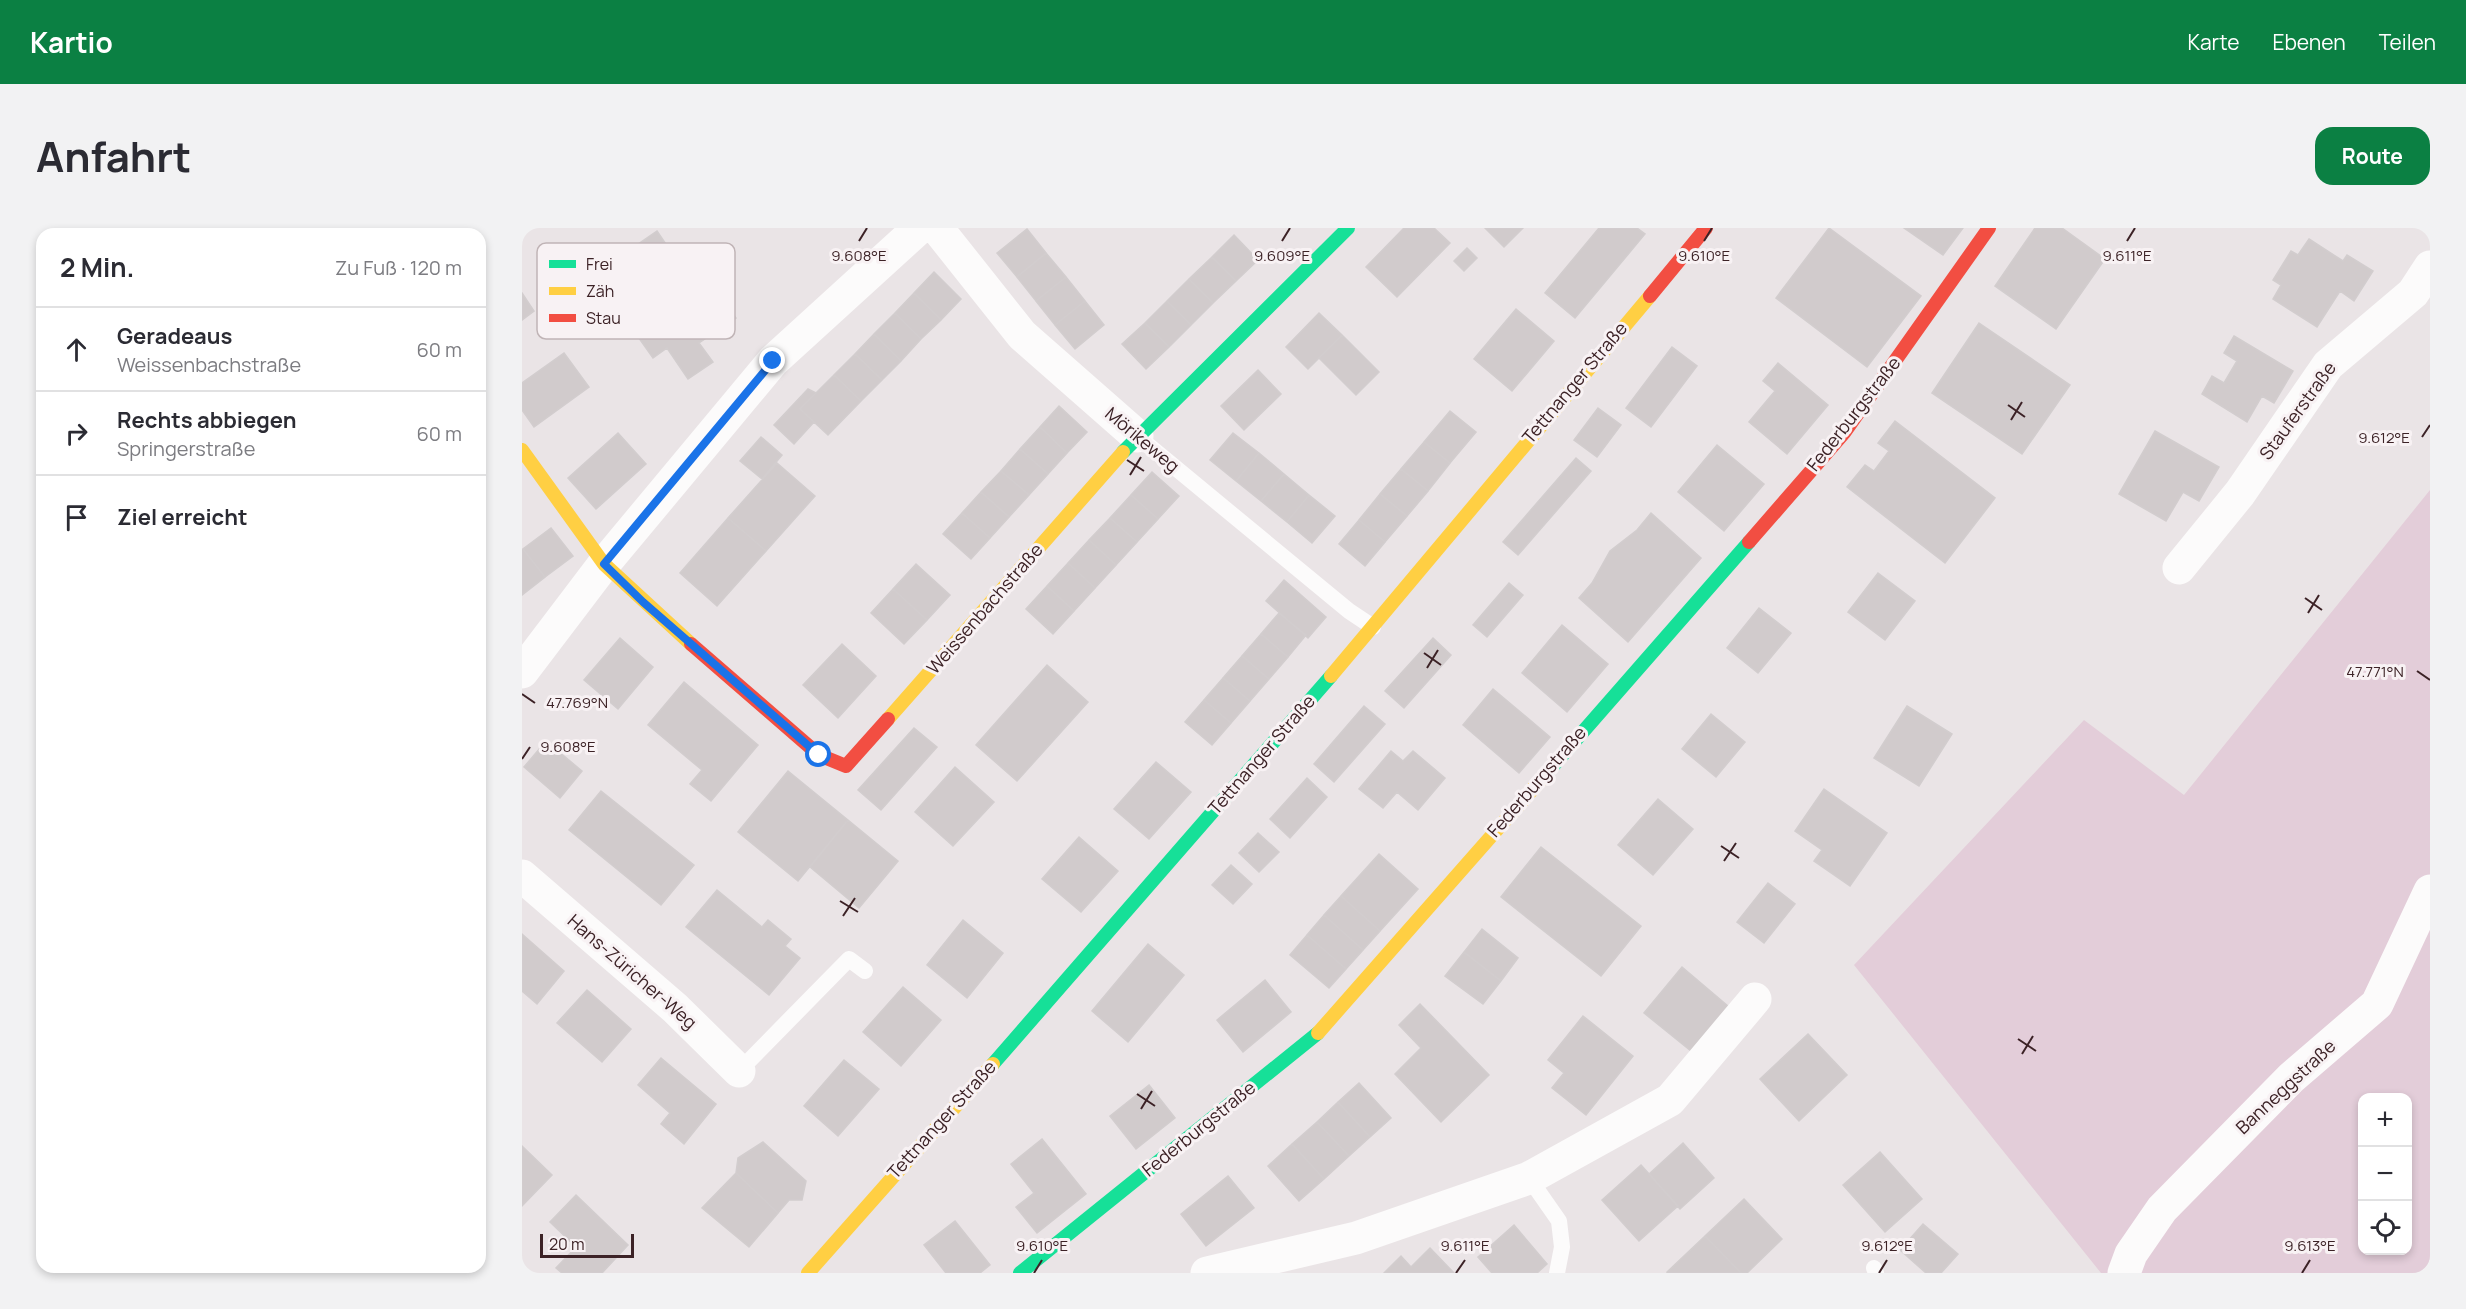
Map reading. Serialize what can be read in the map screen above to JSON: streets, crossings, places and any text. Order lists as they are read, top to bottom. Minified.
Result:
{"streets":{"street":["Tettnanger Straße","Stauferstraße","Federburgstraße","Mörikeweg","Weissenbachstraße","Hans-Züricher-Weg","Banneggstraße"]},"crossings":[["Tettnanger Straße","Mörikeweg"],["Mörikeweg","Weissenbachstraße"]],"legend":["Frei","Zäh","Stau"],"scale_bar":"20 m","page":{"header":"Kartio","nav":["Karte","Ebenen","Teilen"],"title":"Anfahrt","buttons":"Route","heading":["2 Min.","Zu Fuß · 120 m"],"list":[["Geradeaus","Weissenbachstraße","60 m"],["Rechts abbiegen","Springerstraße","60 m"],"Ziel erreicht"],"map_buttons":["+","−"],"scale":"20 m"},"coordinates":["9.608°E","9.609°E","9.610°E","9.611°E","9.612°E","47.771°N","47.769°N","9.613°E"]}
